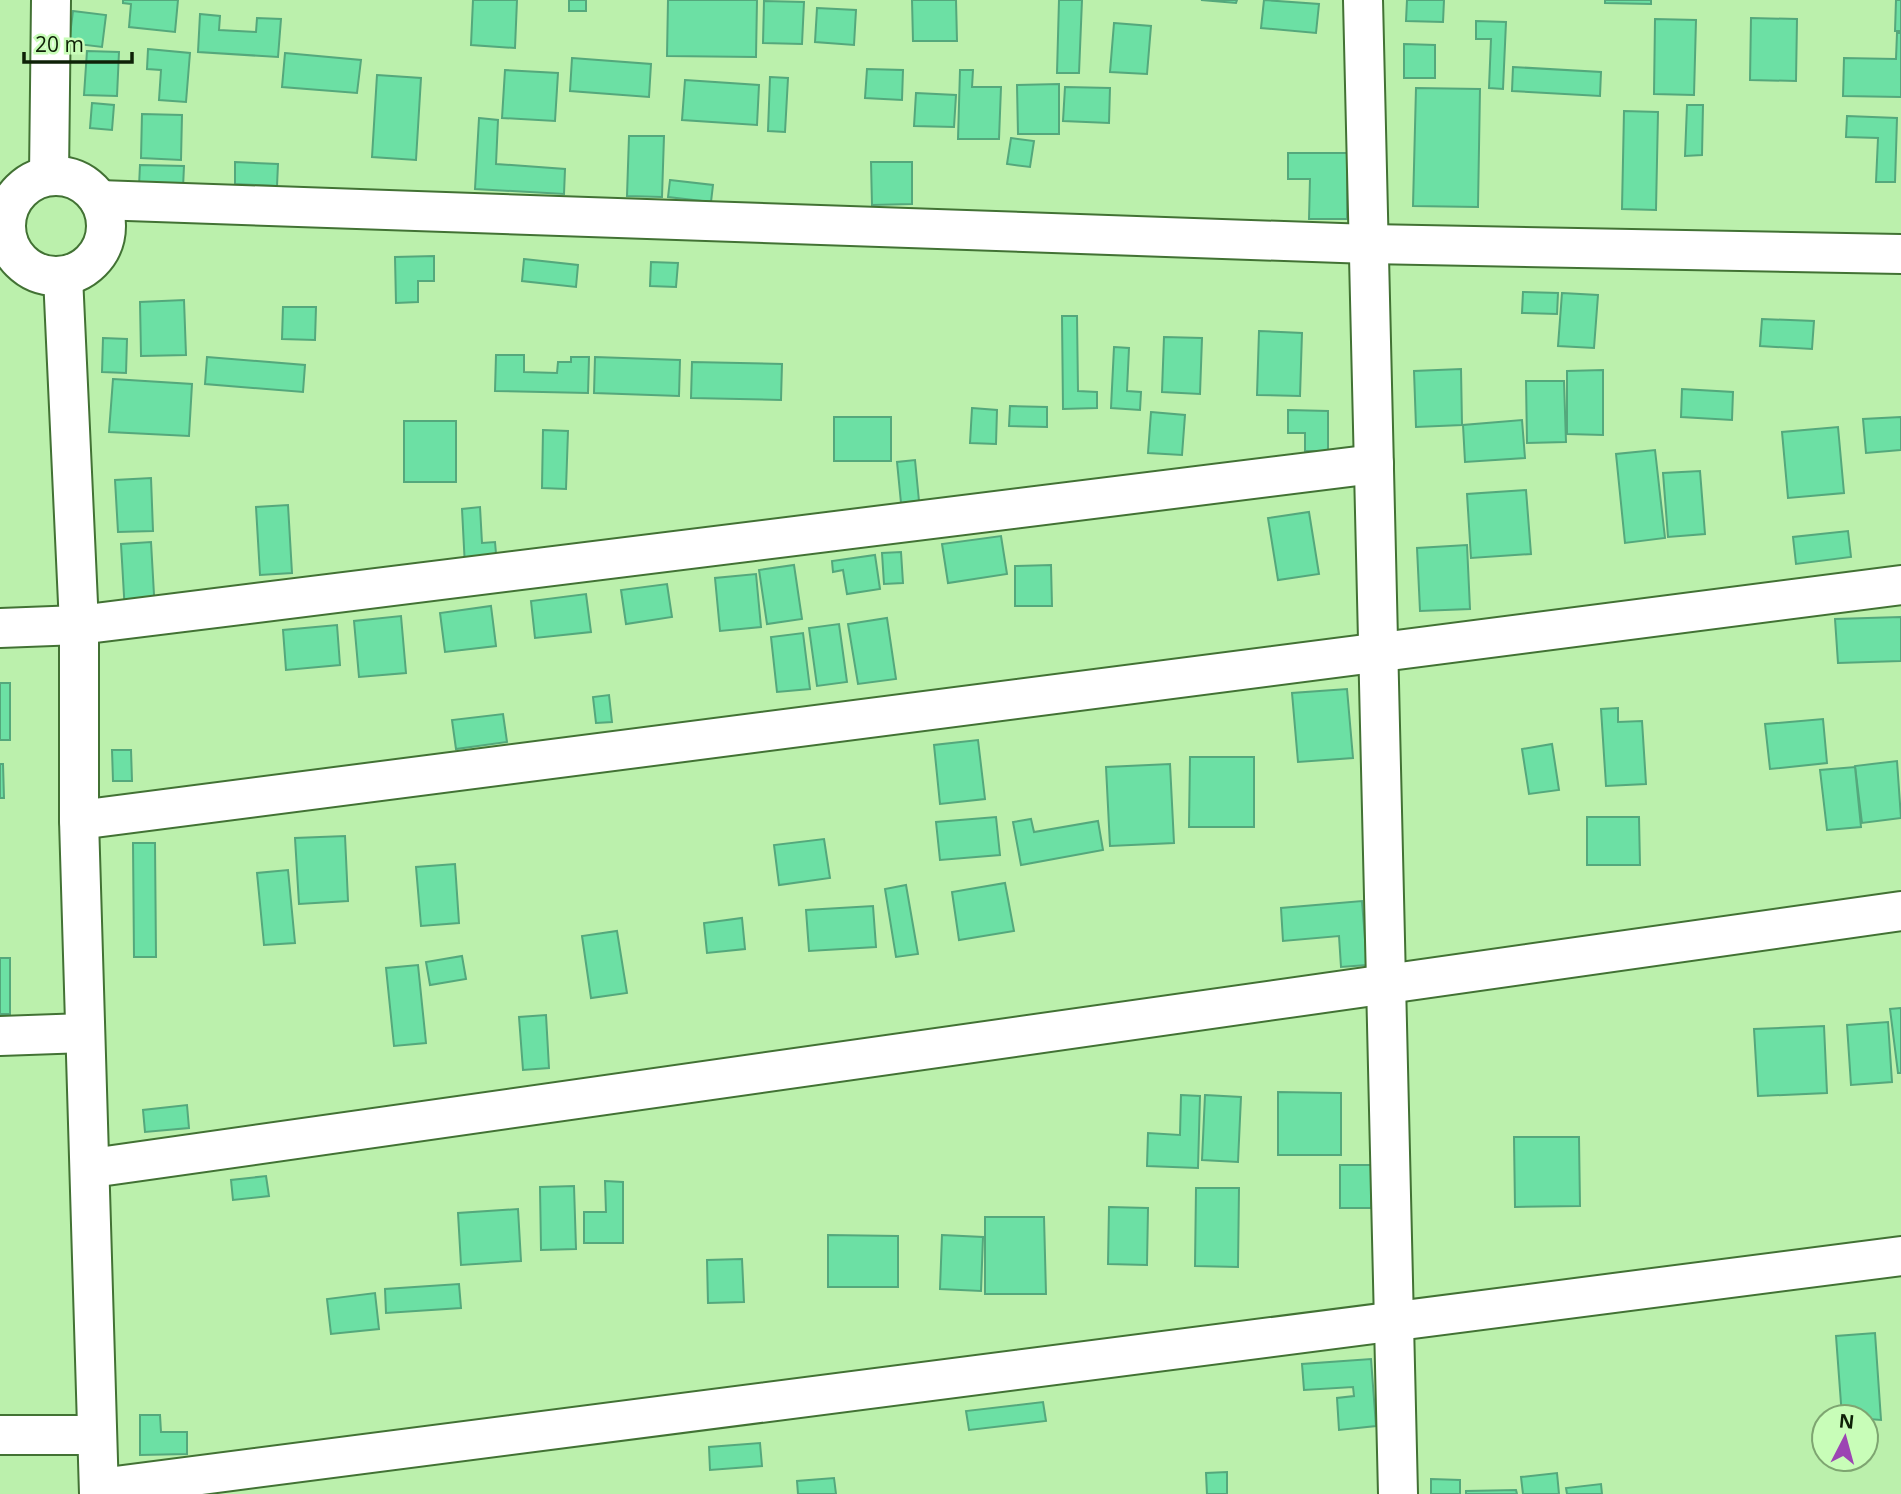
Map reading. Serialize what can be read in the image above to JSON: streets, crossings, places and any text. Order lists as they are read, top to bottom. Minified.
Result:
{"scale_bar":"20 m","north":"top"}
